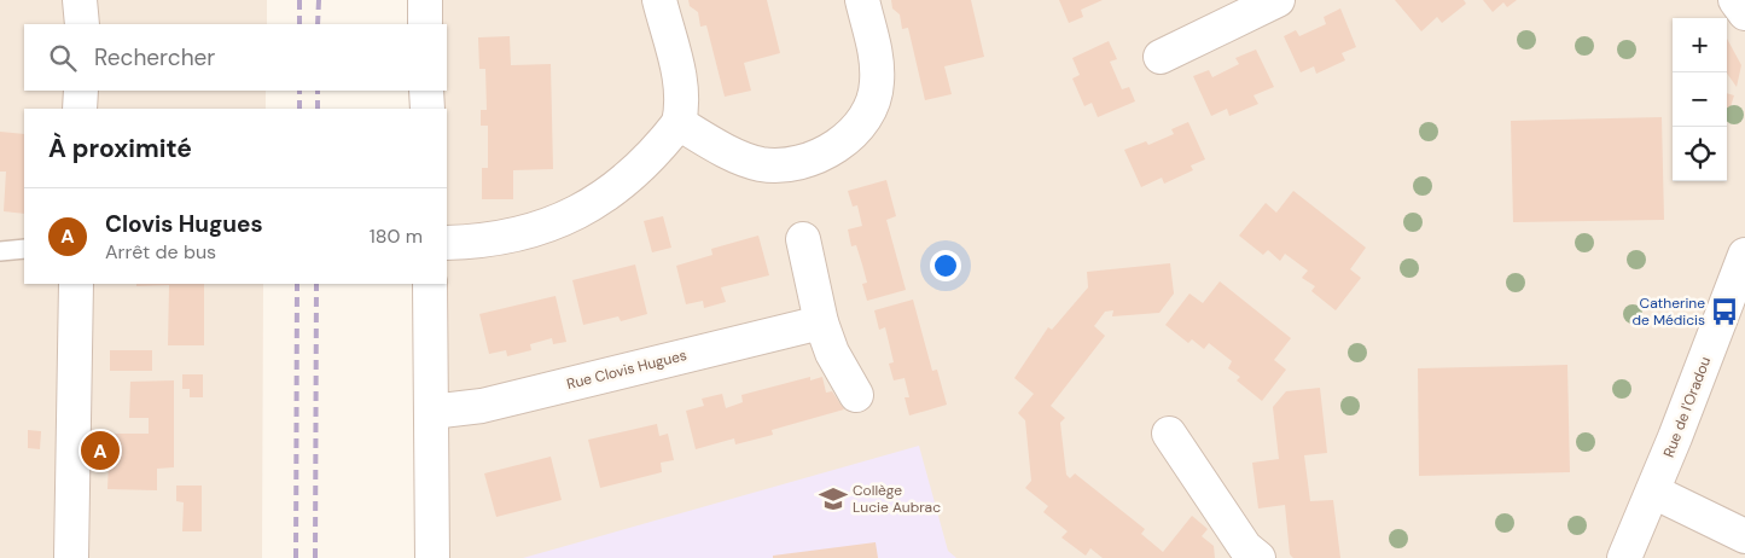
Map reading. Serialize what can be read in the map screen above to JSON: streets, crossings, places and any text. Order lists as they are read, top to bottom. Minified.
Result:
{"streets":{"street":["Rue Clovis Hugues","Rue de l'Oradou"]},"places":{"bus stop":["Catherine de Médicis"],"school or university":["Collège Lucie Aubrac"]},"page":{"map_buttons":["+","−"],"search":"Rechercher","heading":"À proximité","list":[{"mark":"A","name":"Clovis Hugues","note":"Arrêt de bus","value":"180 m"}],"pins":"A"}}
